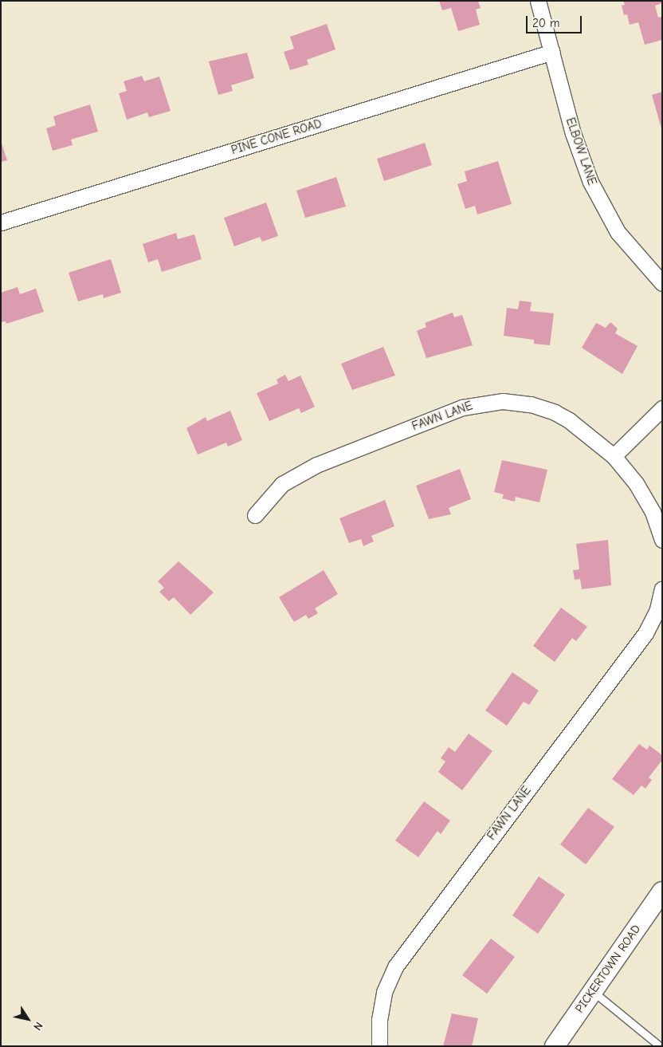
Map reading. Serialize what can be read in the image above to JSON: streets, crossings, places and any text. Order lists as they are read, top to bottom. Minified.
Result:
{"streets":{"street":["PINE CONE ROAD","ELBOW LANE","FAWN LANE","PICKERTOWN ROAD"]},"crossings":[["PINE CONE ROAD","ELBOW LANE"]],"scale_bar":"20 m","north":"bottom right"}
